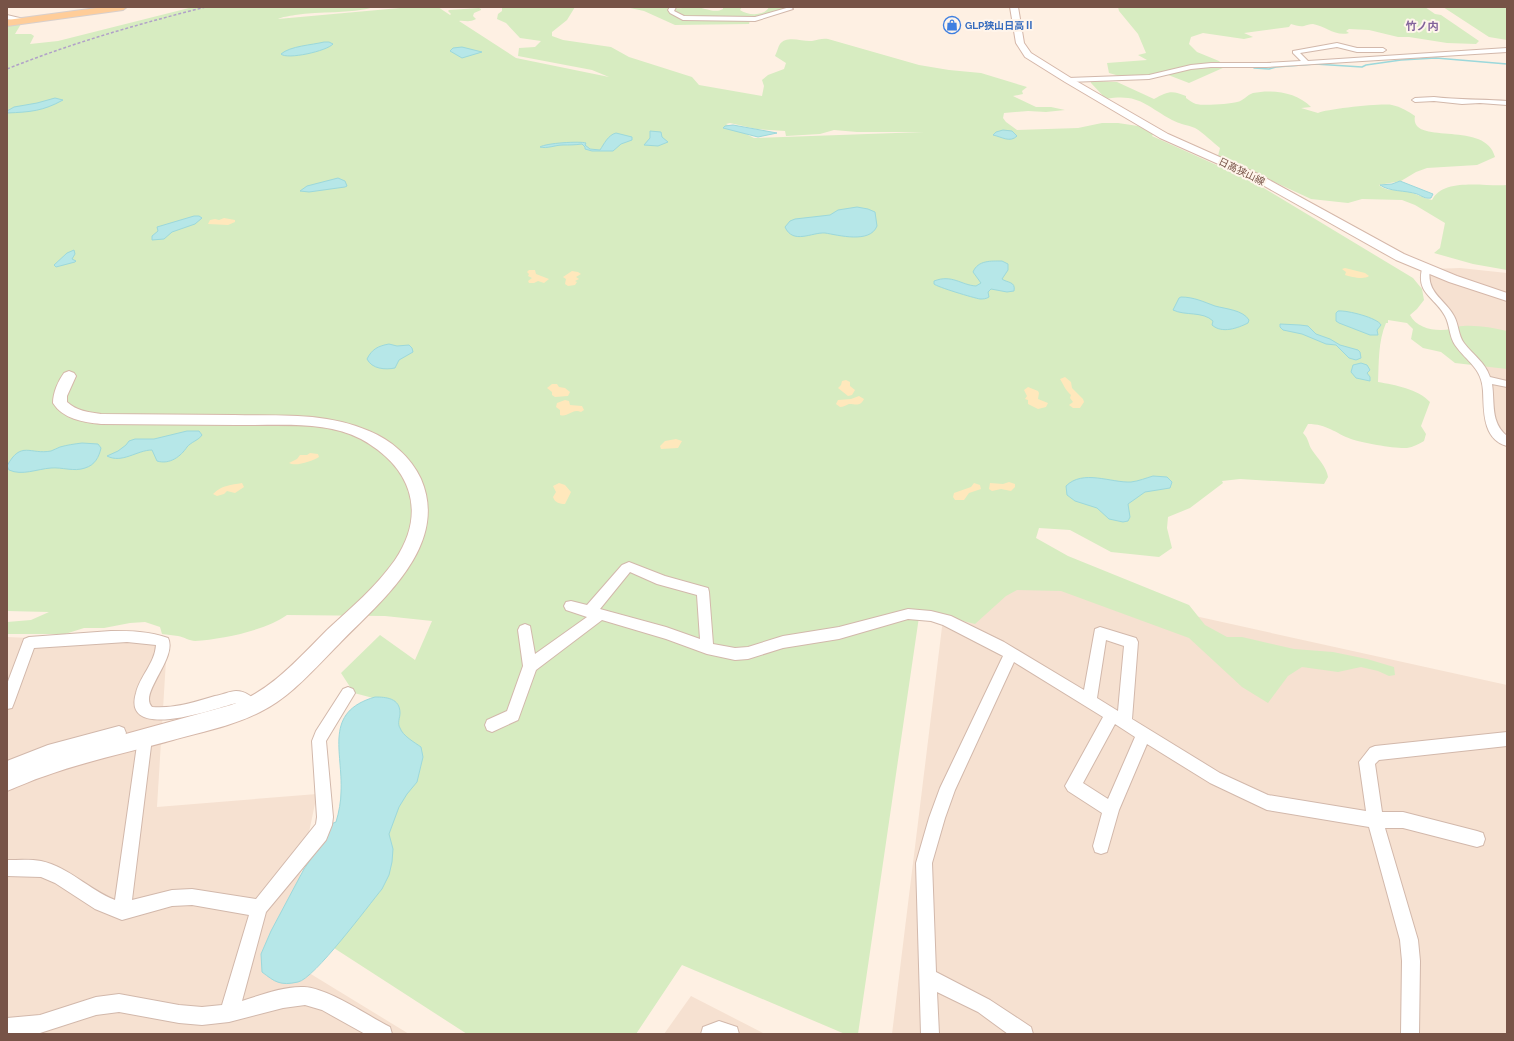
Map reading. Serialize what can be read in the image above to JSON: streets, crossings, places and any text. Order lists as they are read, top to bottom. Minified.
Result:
{"streets":{"main road":["日高狭山線"]},"districts":["竹ノ内"],"places":{"shop":["GLP狭山日高Ⅱ"]}}
